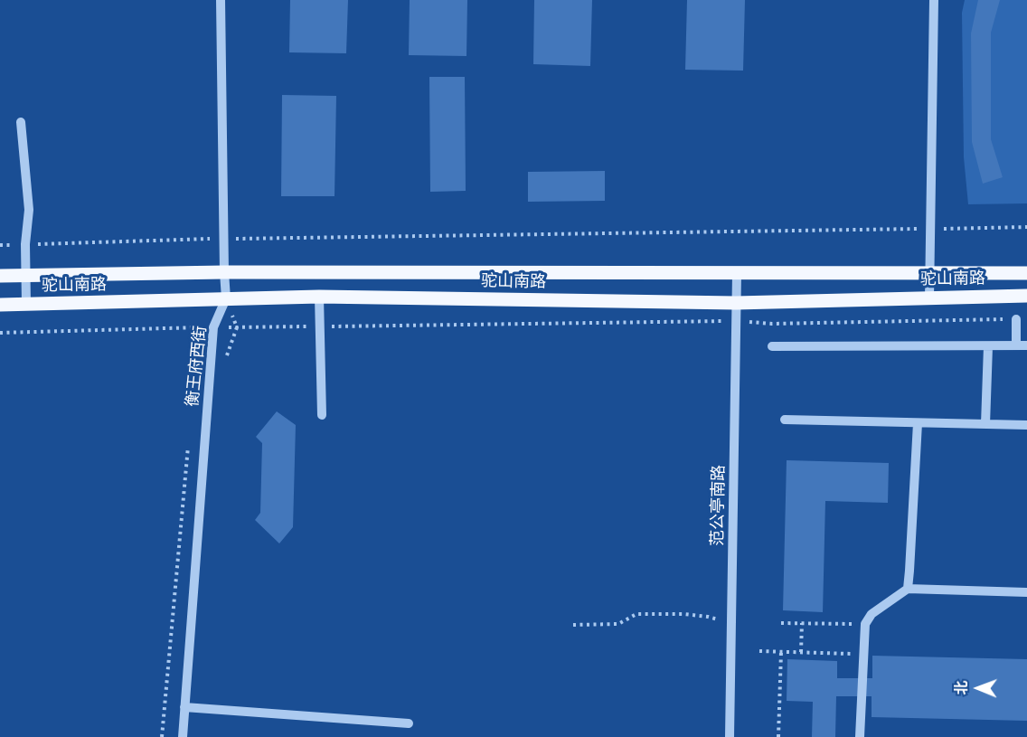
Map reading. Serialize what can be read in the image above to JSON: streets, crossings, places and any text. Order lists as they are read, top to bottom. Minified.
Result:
{"streets":{"main road":["驼山南路"],"street":["衡王府西街","范公亭南路"]},"crossings":[["驼山南路","衡王府西街"],["驼山南路","范公亭南路"]],"north":"left"}
